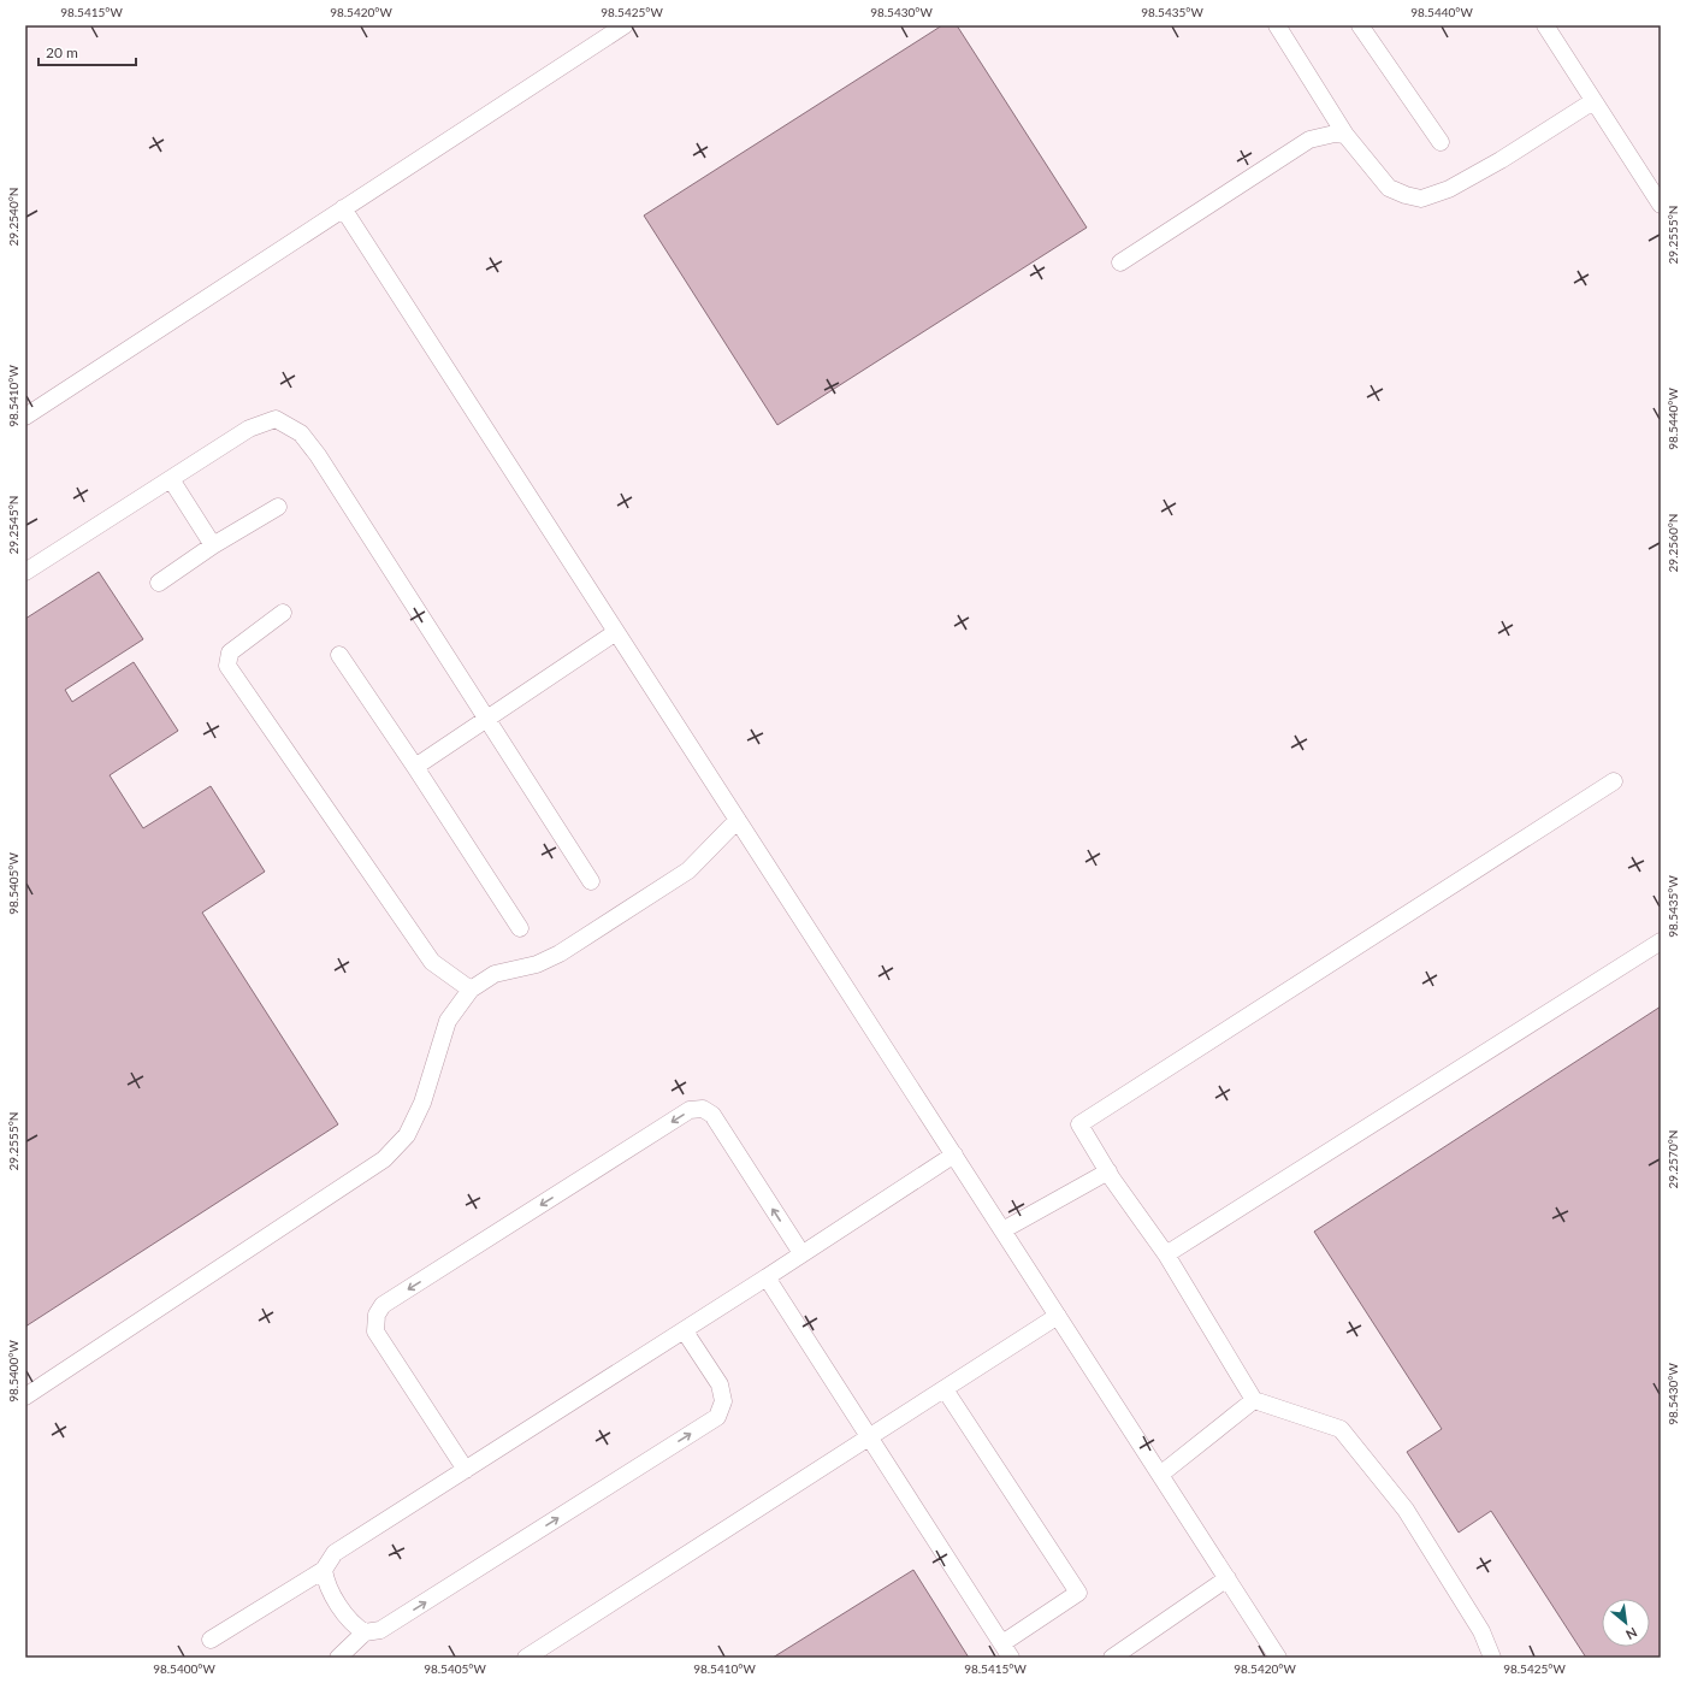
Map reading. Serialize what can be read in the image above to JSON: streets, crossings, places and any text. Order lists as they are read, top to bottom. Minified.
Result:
{"scale_bar":"20 m","north":"bottom right","coordinates":["98.5415°W","98.5420°W","98.5425°W","98.5430°W","98.5435°W","98.5440°W","29.2540°N","29.2555°N","98.5410°W","29.2545°N","29.2560°N","98.5405°W","29.2570°N","98.5400°W"]}
